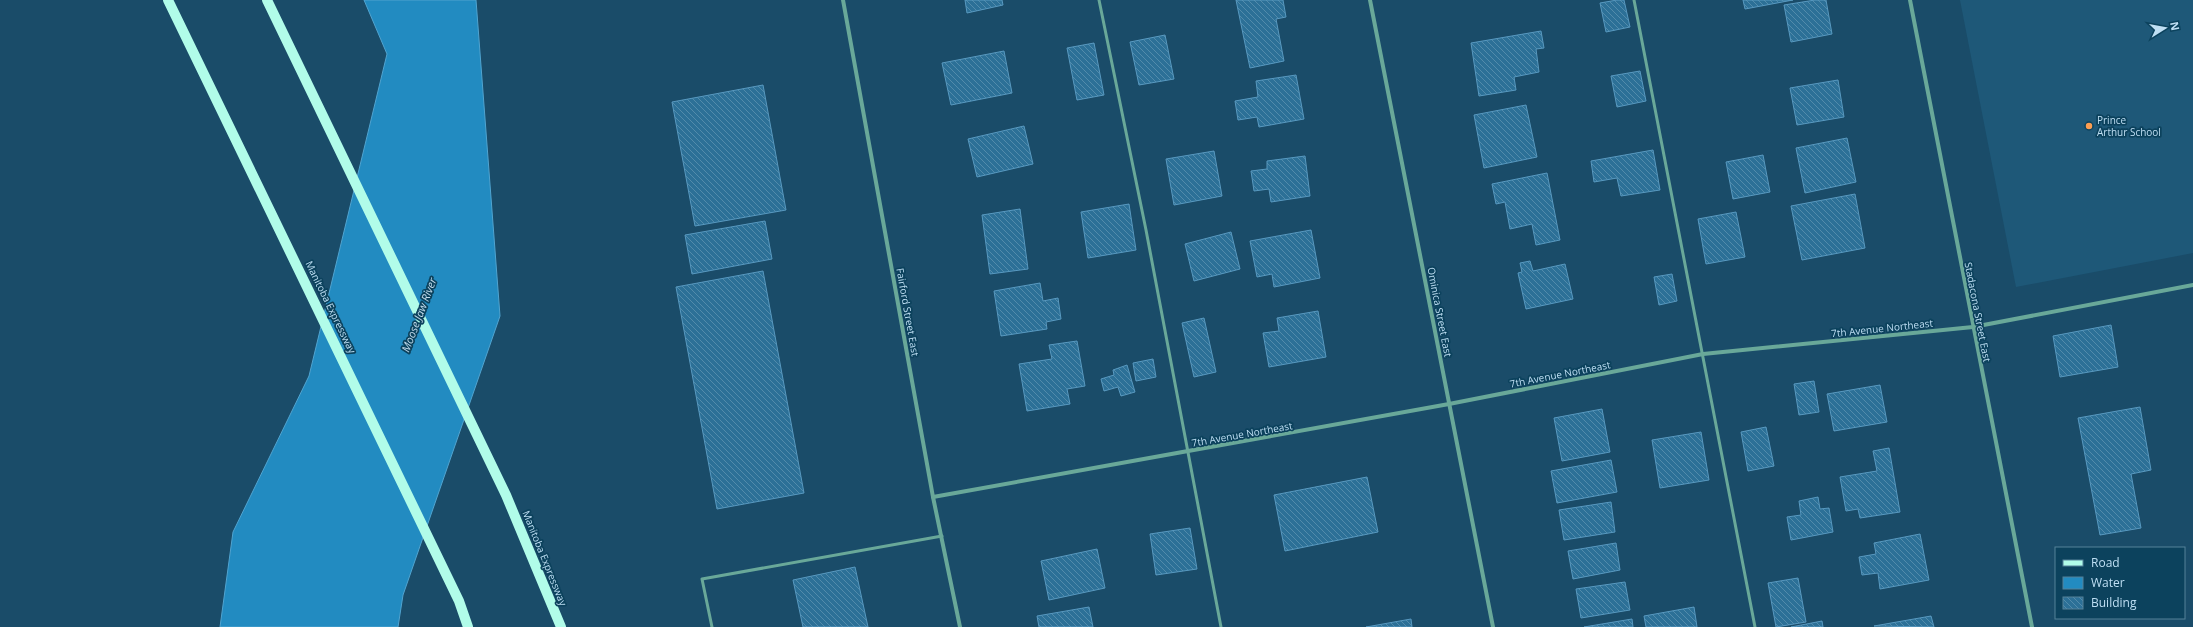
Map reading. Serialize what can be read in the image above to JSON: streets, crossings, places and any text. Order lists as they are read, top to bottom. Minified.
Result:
{"streets":{"main road":["Manitoba Expressway"],"street":["Fairford Street East","Ominica Street East","Stadacona Street East","7th Avenue Northeast"]},"crossings":[["Fairford Street East","7th Avenue Northeast"],["Ominica Street East","7th Avenue Northeast"],["Stadacona Street East","7th Avenue Northeast"]],"water":["Moose Jaw River"],"places":["Prince Arthur School"],"legend":["Road","Water","Building"],"north":"right"}
